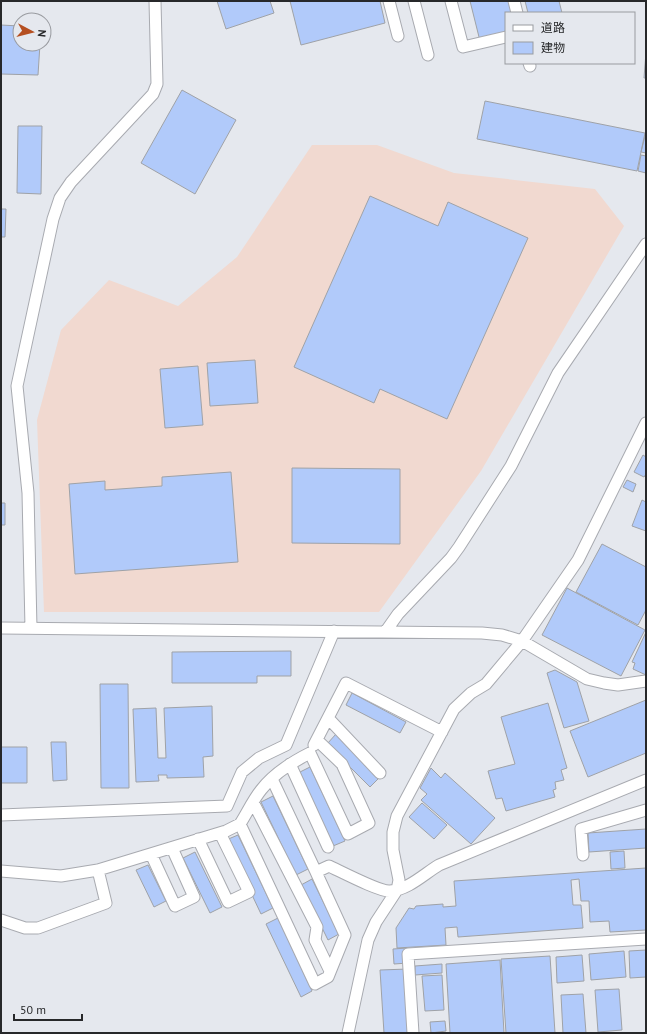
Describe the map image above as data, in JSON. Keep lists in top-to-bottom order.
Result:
{
  "legend": ["道路", "建物"],
  "scale_bar": "50 m",
  "north": "right"
}
